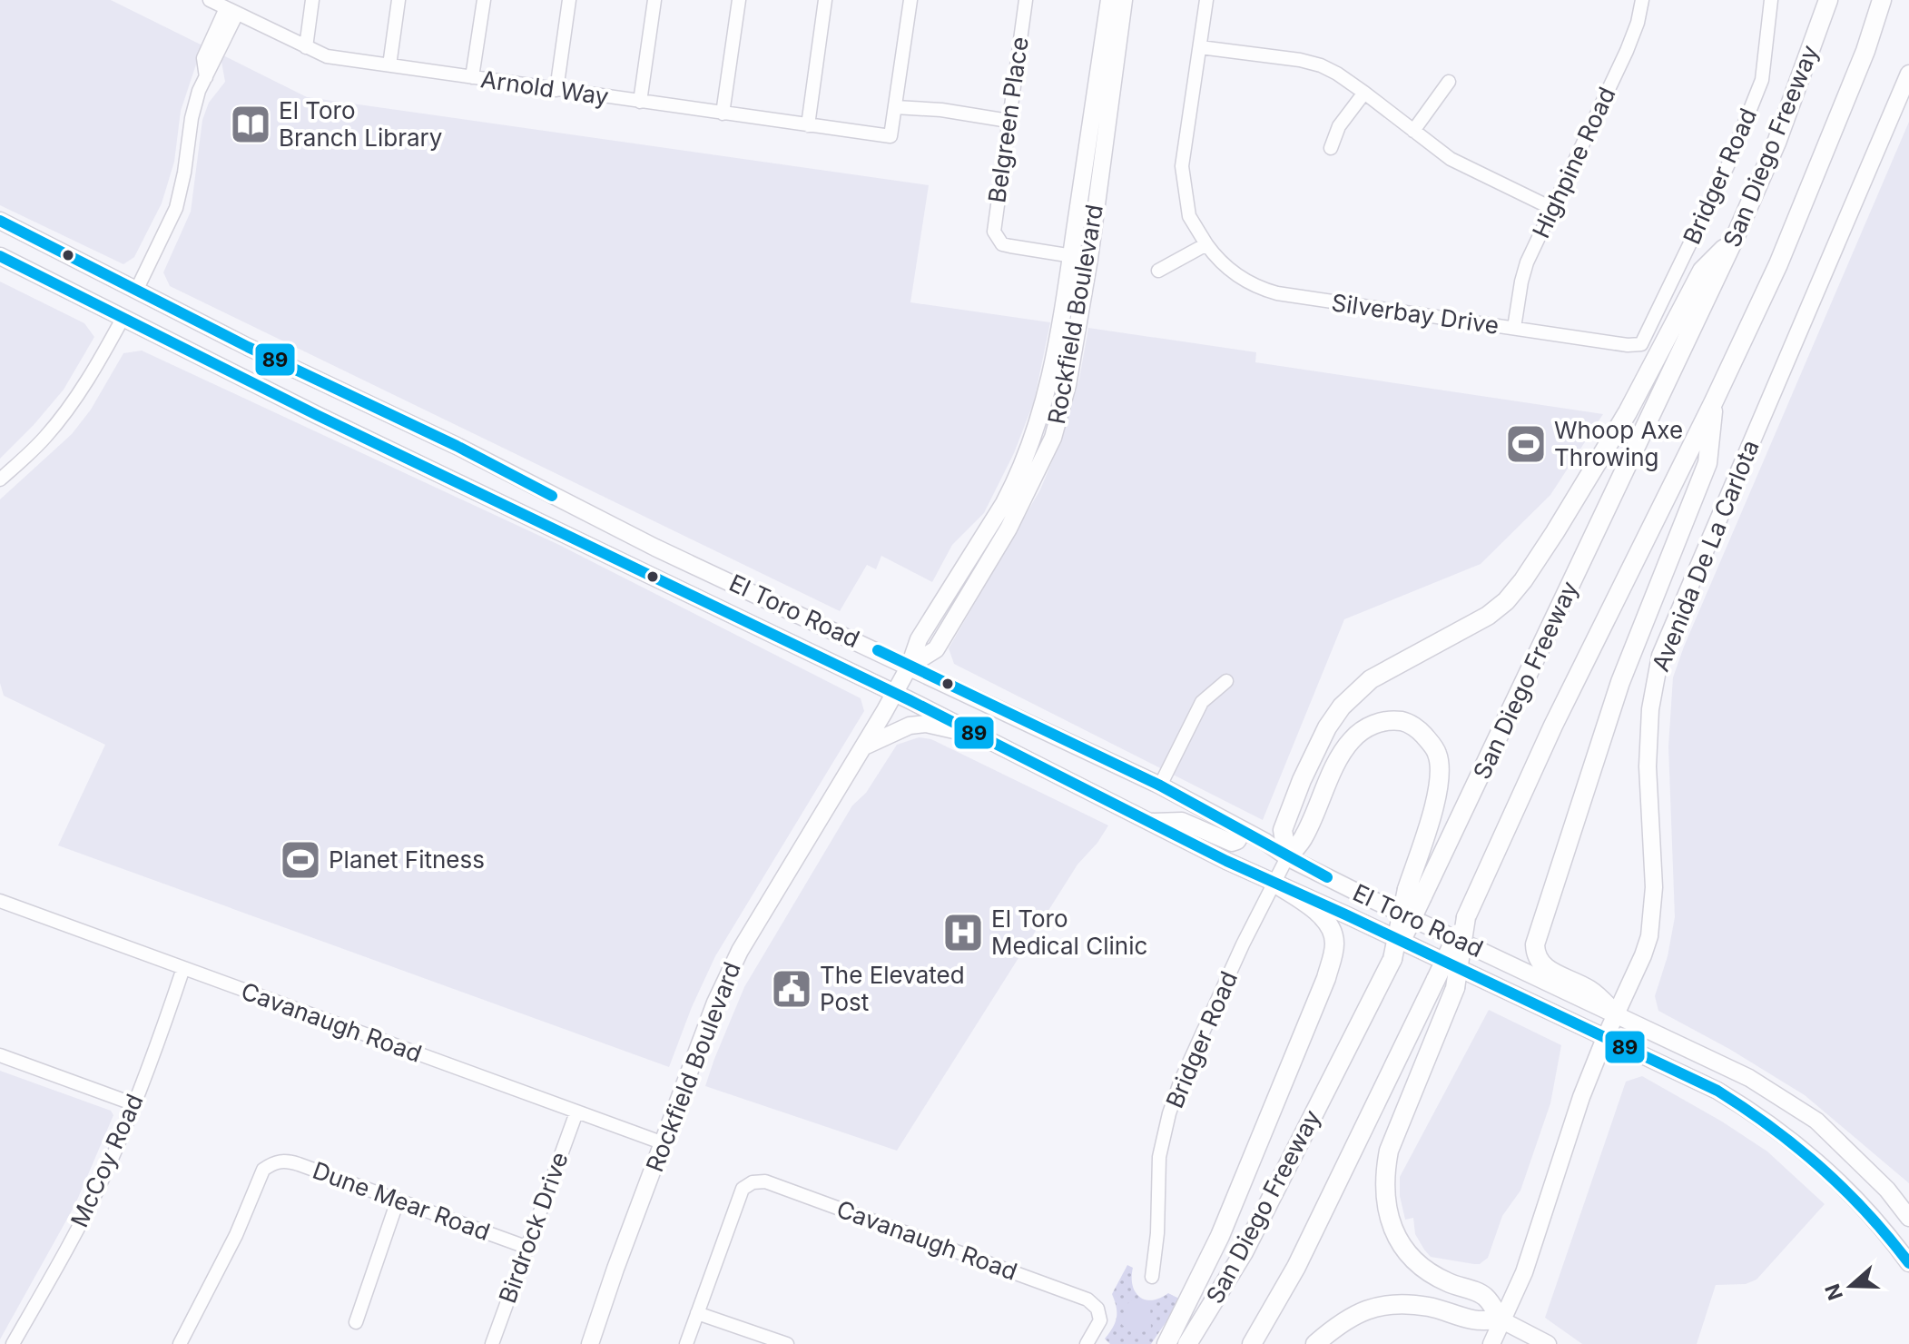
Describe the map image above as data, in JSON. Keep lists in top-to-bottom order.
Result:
{
  "streets": {
    "highway": ["San Diego Freeway"],
    "main road": ["Rockfield Boulevard", "Avenida De La Carlota", "El Toro Road"],
    "street": [
      "Arnold Way",
      "Belgreen Place",
      "Highpine Road",
      "Bridger Road",
      "Silverbay Drive",
      "Cavanaugh Road",
      "McCoy Road",
      "Dune Mear Road",
      "Birdrock Drive"
    ]
  },
  "crossings": [
    ["Belgreen Place", "Rockfield Boulevard"],
    ["Highpine Road", "Silverbay Drive"],
    ["Bridger Road", "Silverbay Drive"],
    ["Bridger Road", "El Toro Road"],
    ["Rockfield Boulevard", "El Toro Road"],
    ["Rockfield Boulevard", "Cavanaugh Road"],
    ["Avenida De La Carlota", "El Toro Road"],
    ["Cavanaugh Road", "McCoy Road"],
    ["Cavanaugh Road", "Birdrock Drive"],
    ["Dune Mear Road", "Birdrock Drive"]
  ],
  "places": {
    "library": ["El Toro Branch Library"],
    "sports": ["Whoop Axe Throwing", "Planet Fitness"],
    "hospital": ["El Toro Medical Clinic"],
    "public building": ["The Elevated Post"]
  },
  "lines": ["transit line 89"],
  "north": "left"
}
